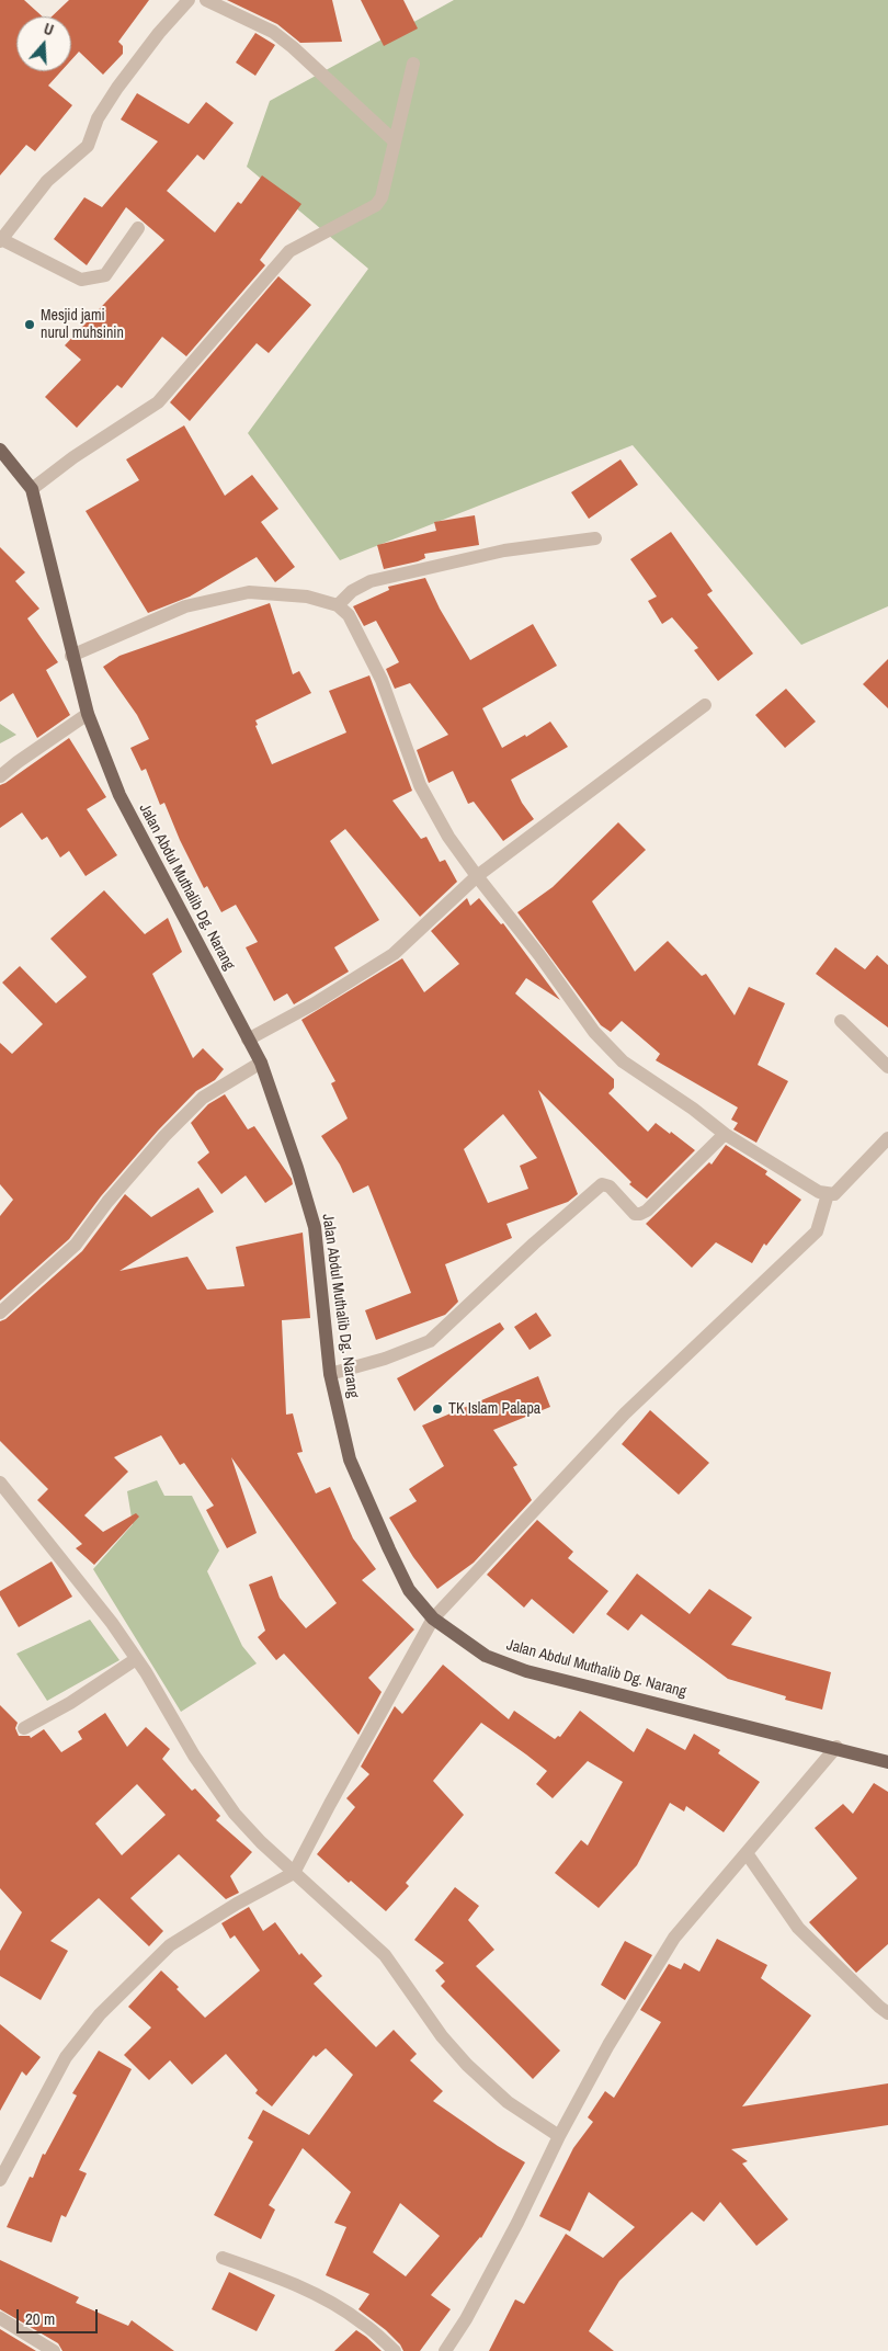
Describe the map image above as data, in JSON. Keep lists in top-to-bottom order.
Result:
{
  "streets": {
    "main road": ["Jalan Abdul Muthalib Dg. Narang"]
  },
  "places": ["Mesjid jami nurul muhsinin", "TK Islam Palapa"],
  "scale_bar": "20 m",
  "north": "top"
}
